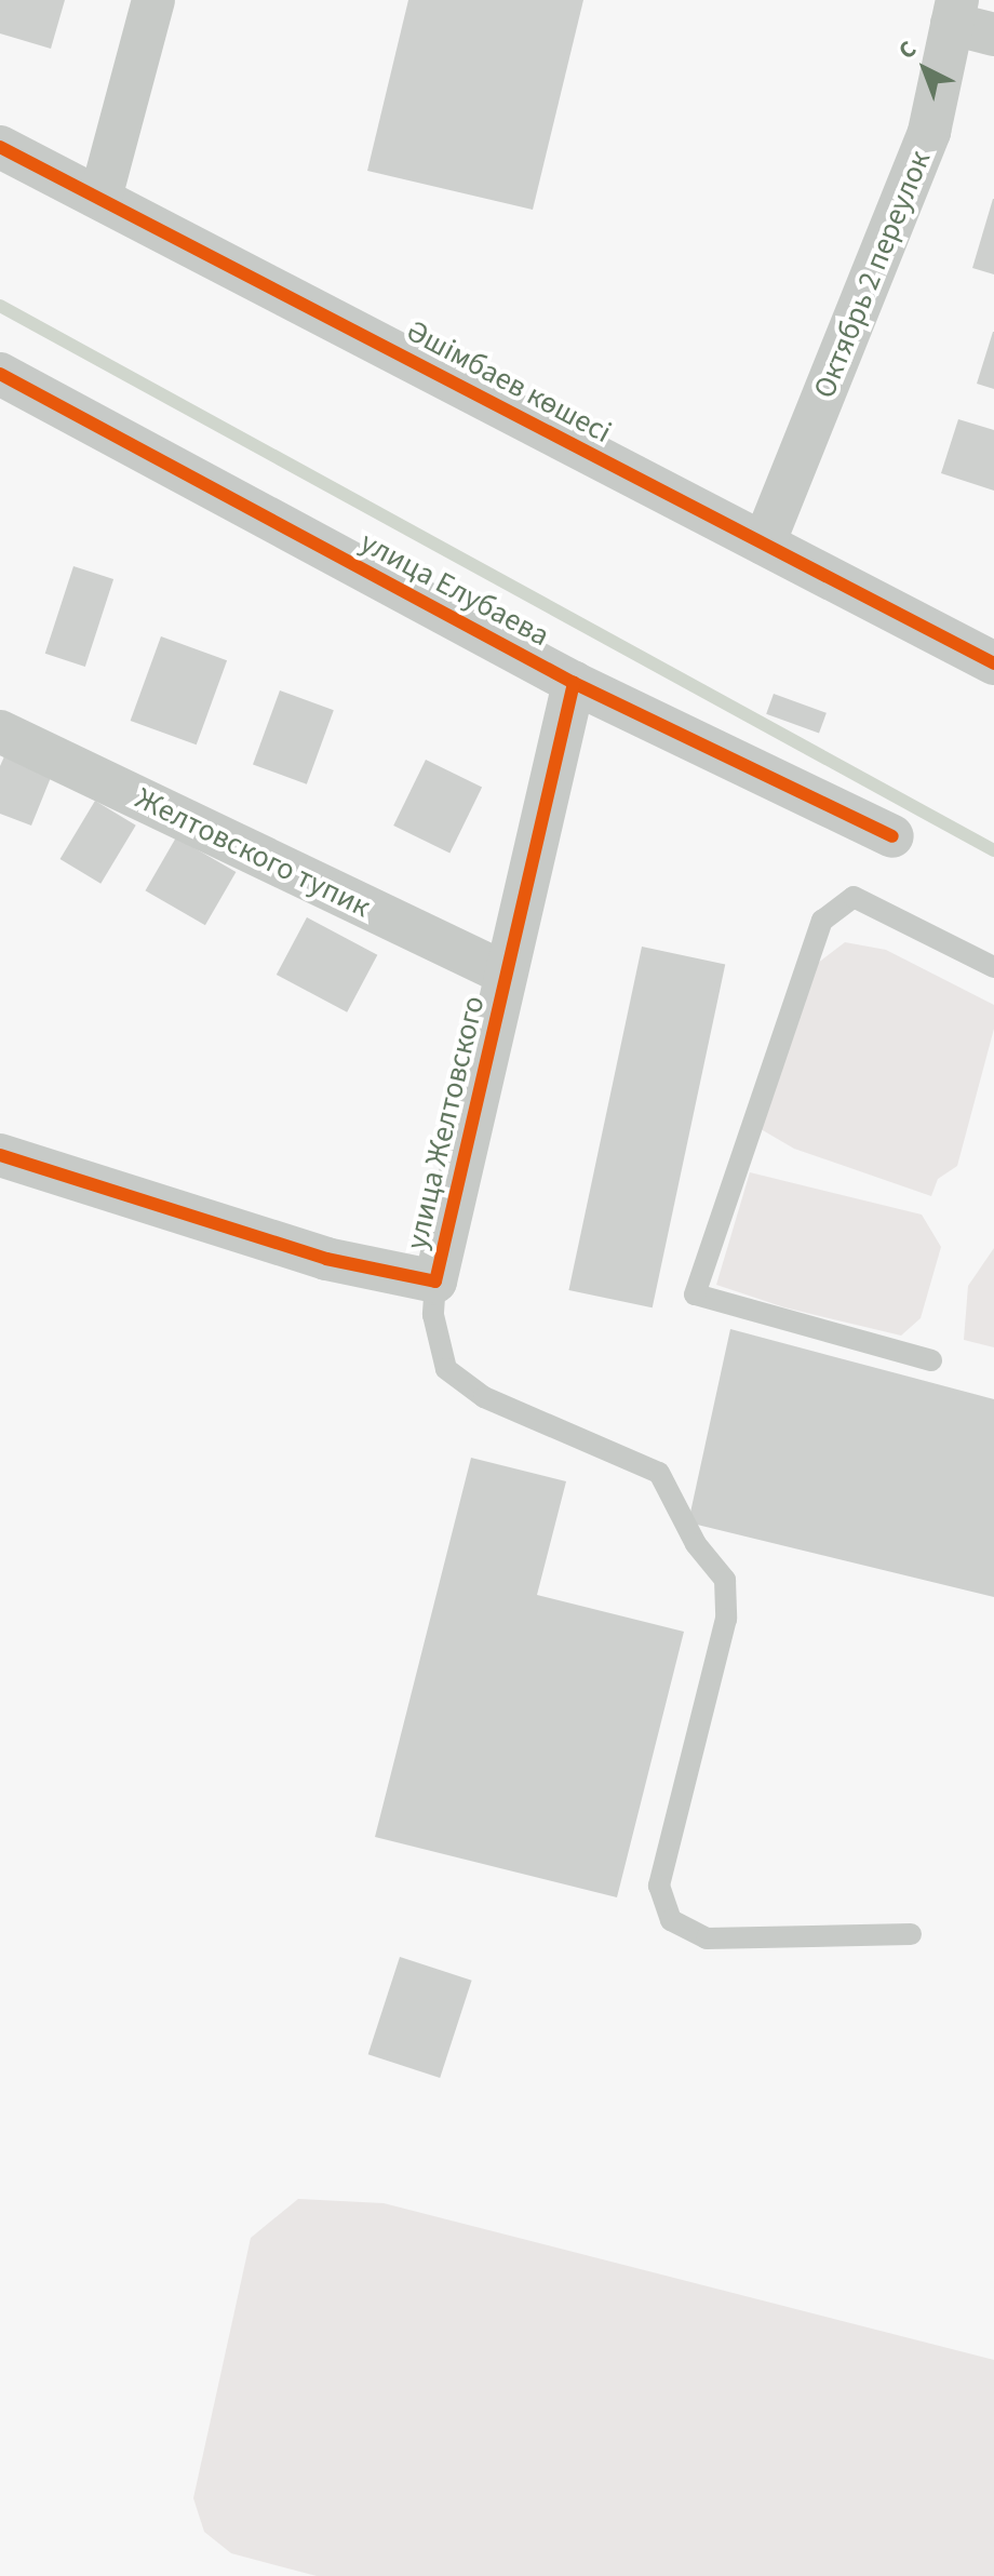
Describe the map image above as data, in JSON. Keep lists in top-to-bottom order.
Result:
{
  "streets": {
    "street": [
      "Октябрь 2 переулок",
      "Әшімбаев көшесі",
      "улица Елубаева",
      "Желтовского тупик",
      "улица Желтовского"
    ]
  },
  "crossings": [
    ["Октябрь 2 переулок", "Әшімбаев көшесі"],
    ["улица Елубаева", "улица Желтовского"],
    ["Желтовского тупик", "улица Желтовского"]
  ],
  "north": "top left"
}
